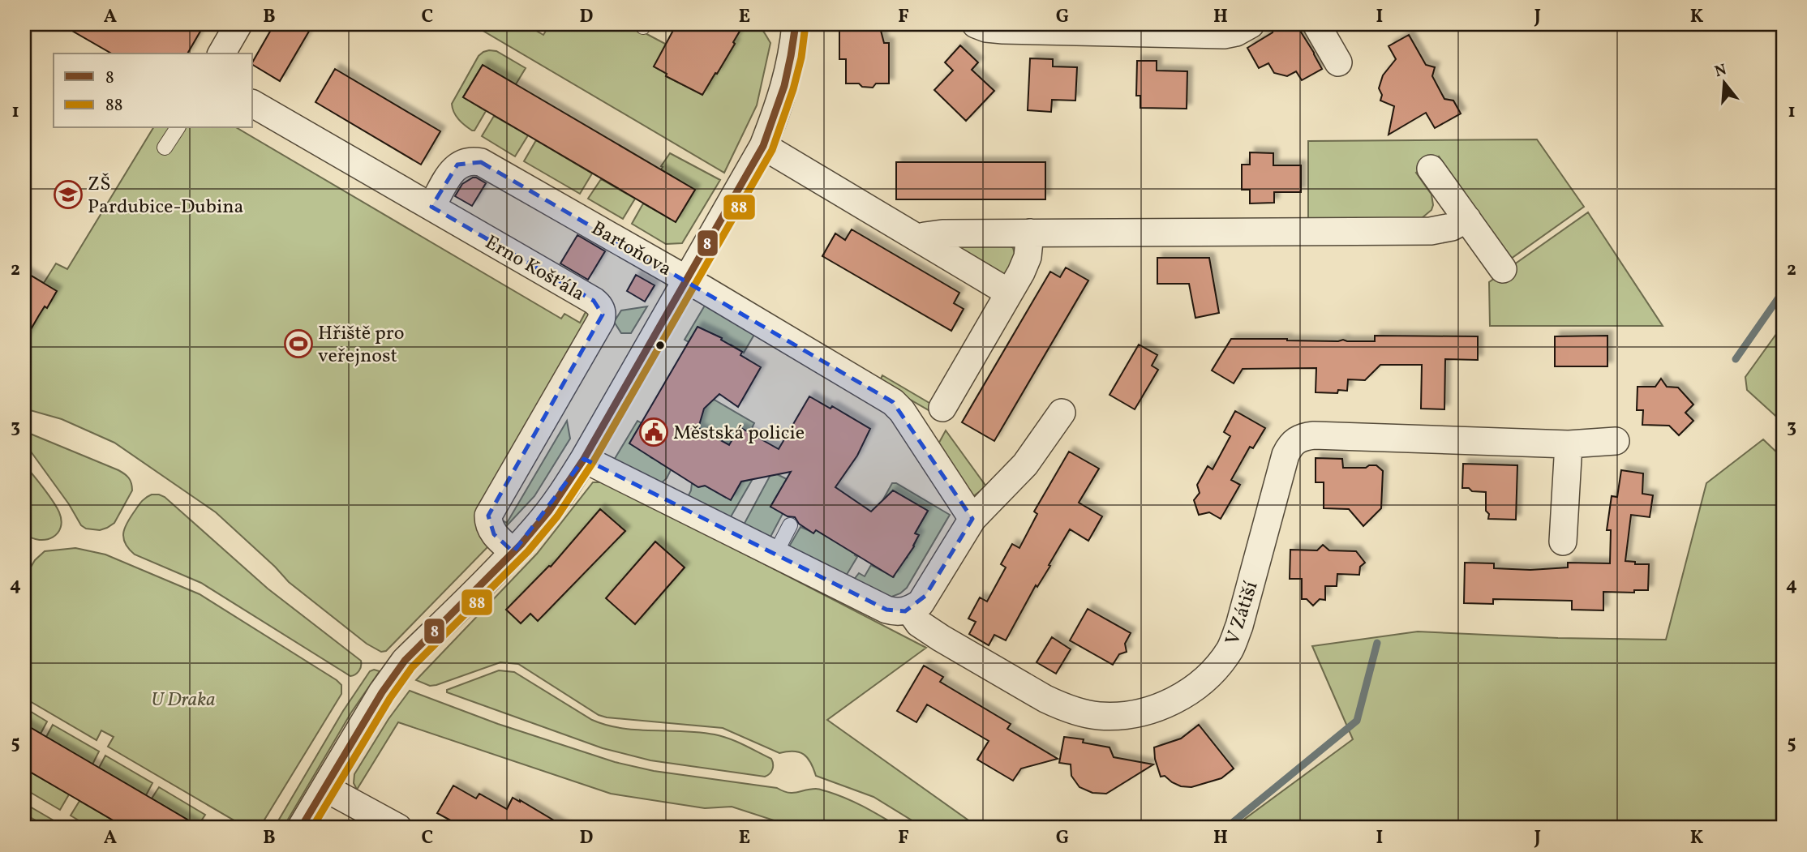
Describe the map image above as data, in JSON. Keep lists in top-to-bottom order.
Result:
{
  "streets": {
    "street": ["Bartoňova", "Erno Košťála", "V Zátiší"]
  },
  "crossings": [
    ["Bartoňova", "Erno Košťála"]
  ],
  "parks": ["U Draka"],
  "places": {
    "school or university": ["ZŠ Pardubice-Dubina"],
    "sports": ["Hřiště pro veřejnost"],
    "public building": ["Městská policie"]
  },
  "lines": ["transit line 8", "transit line 88"],
  "legend": ["8", "88"],
  "north": "top",
  "grid": {
    "columns": [
      "A",
      "B",
      "C",
      "D",
      "E",
      "F",
      "G",
      "H",
      "I",
      "J",
      "K"
    ],
    "rows": [
      "1",
      "2",
      "3",
      "4",
      "5"
    ]
  }
}
